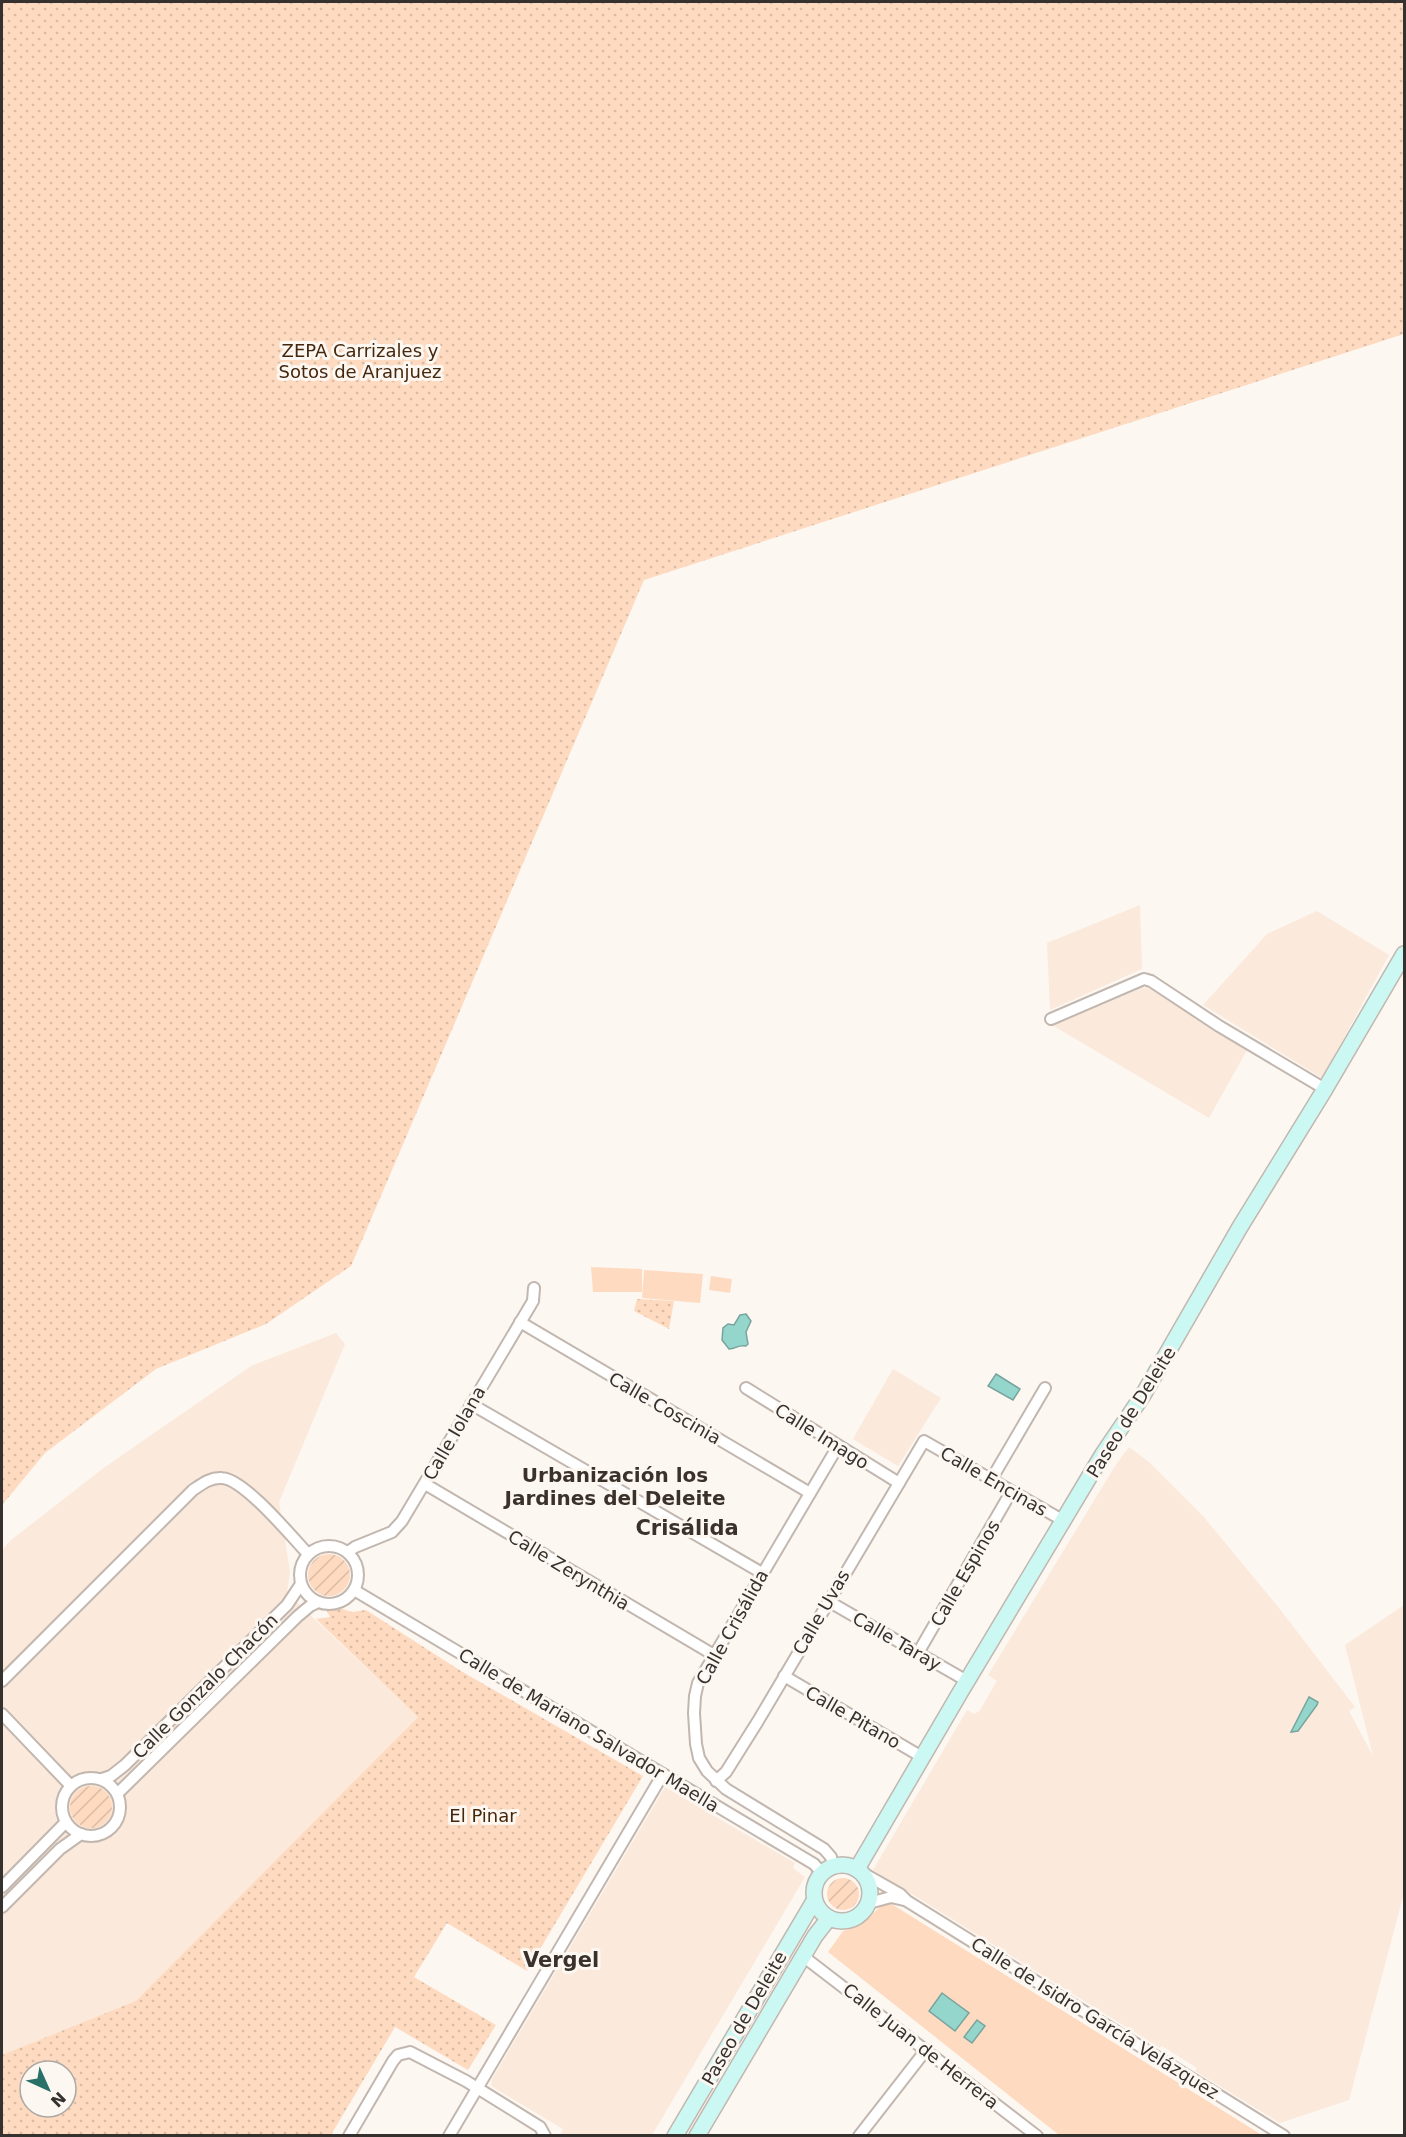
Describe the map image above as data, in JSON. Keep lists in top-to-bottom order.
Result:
{
  "streets": {
    "main road": ["Paseo de Deleite"],
    "street": [
      "Calle Coscinia",
      "Calle Iolana",
      "Calle Imago",
      "Calle Encinas",
      "Calle Zerynthia",
      "Calle Espinos",
      "Calle Uvas",
      "Calle Crisálida",
      "Calle Taray",
      "Calle Gonzalo Chacón",
      "Calle Pitano",
      "Calle de Mariano Salvador Maella",
      "Calle de Isidro García Velázquez",
      "Calle Juan de Herrera"
    ]
  },
  "crossings": [
    ["Calle Coscinia", "Calle Iolana"],
    ["Calle Coscinia", "Calle Crisálida"],
    ["Paseo de Deleite", "Calle Encinas"],
    ["Paseo de Deleite", "Calle Crisálida"],
    ["Paseo de Deleite", "Calle Taray"],
    ["Paseo de Deleite", "Calle Pitano"],
    ["Paseo de Deleite", "Calle de Mariano Salvador Maella"],
    ["Paseo de Deleite", "Calle de Isidro García Velázquez"],
    ["Paseo de Deleite", "Calle Juan de Herrera"],
    ["Calle Iolana", "Calle Zerynthia"],
    ["Calle Iolana", "Calle Gonzalo Chacón"],
    ["Calle Iolana", "Calle de Mariano Salvador Maella"],
    ["Calle Imago", "Calle Uvas"],
    ["Calle Imago", "Calle Crisálida"],
    ["Calle Encinas", "Calle Espinos"],
    ["Calle Encinas", "Calle Uvas"],
    ["Calle Zerynthia", "Calle Crisálida"],
    ["Calle Espinos", "Calle Taray"],
    ["Calle Uvas", "Calle Crisálida"],
    ["Calle Uvas", "Calle Taray"],
    ["Calle Uvas", "Calle Pitano"],
    ["Calle Crisálida", "Calle de Mariano Salvador Maella"],
    ["Calle Crisálida", "Calle de Isidro García Velázquez"],
    ["Calle Gonzalo Chacón", "Calle de Mariano Salvador Maella"],
    ["Calle de Mariano Salvador Maella", "Calle de Isidro García Velázquez"]
  ],
  "districts": ["Urbanización los Jardines del Deleite", "Crisálida", "Vergel"],
  "parks": ["ZEPA Carrizales y Sotos de Aranjuez", "El Pinar"],
  "north": "bottom right"
}
